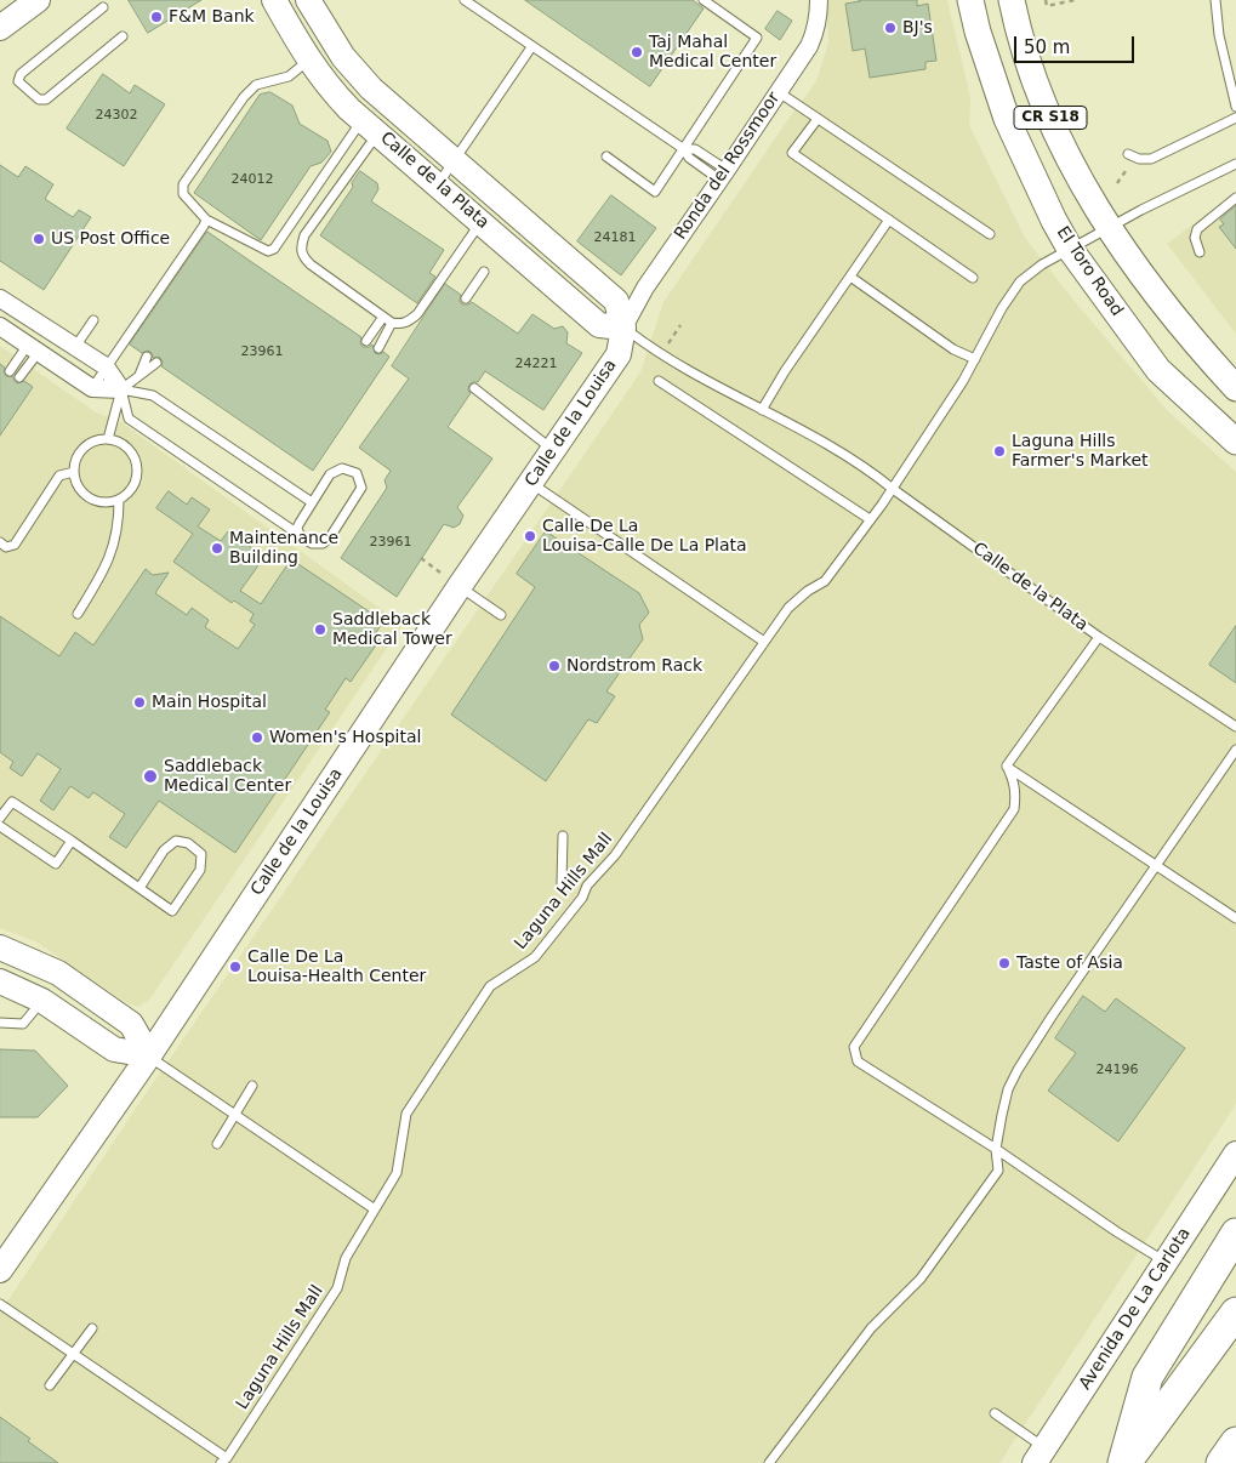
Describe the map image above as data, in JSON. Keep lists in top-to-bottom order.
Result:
{
  "streets": {
    "main road": ["CR S18", "El Toro Road"],
    "street": [
      "Ronda del Rossmoor",
      "Calle de la Plata",
      "Calle de la Louisa",
      "Avenida De La Carlota"
    ],
    "lane": ["Laguna Hills Mall"]
  },
  "crossings": [
    ["CR S18", "Laguna Hills Mall"],
    ["Ronda del Rossmoor", "Calle de la Plata"],
    ["Ronda del Rossmoor", "Calle de la Louisa"],
    ["Calle de la Plata", "Calle de la Louisa"],
    ["Calle de la Plata", "Laguna Hills Mall"],
    ["El Toro Road", "Laguna Hills Mall"]
  ],
  "places": [
    "F&M Bank",
    "BJ's",
    "Taj Mahal Medical Center",
    "US Post Office",
    "Laguna Hills Farmer's Market",
    "Calle De La Louisa-Calle De La Plata",
    "Maintenance Building",
    "Saddleback Medical Tower",
    "Nordstrom Rack",
    "Main Hospital",
    "Women's Hospital",
    "Saddleback Medical Center",
    "Taste of Asia",
    "Calle De La Louisa-Health Center"
  ],
  "house_numbers": [
    "24302",
    "24012",
    "24181",
    "23961",
    "24221",
    "23961",
    "24196"
  ],
  "scale_bar": "50 m"
}
